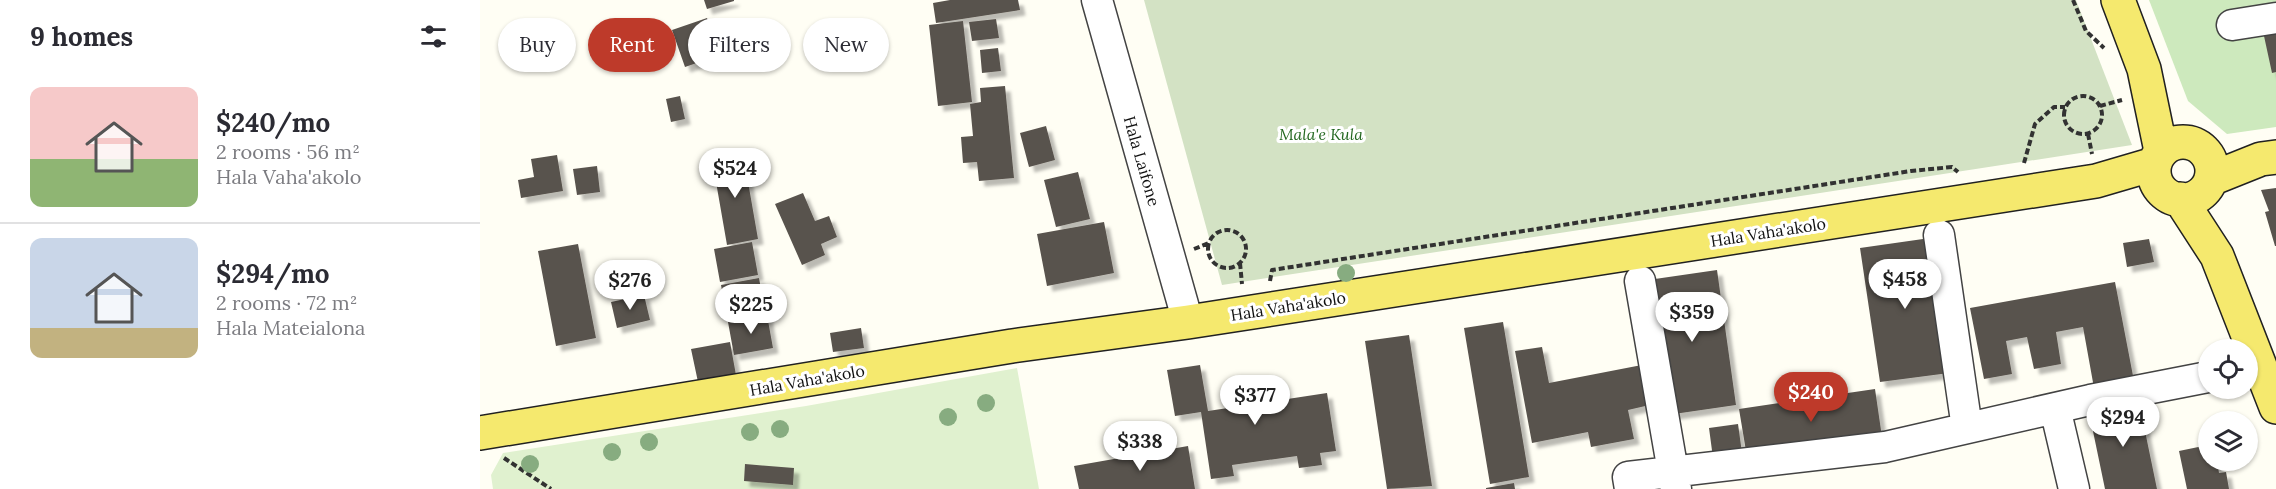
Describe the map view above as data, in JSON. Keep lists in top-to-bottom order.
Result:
{
  "streets": {
    "main road": ["Hala Vaha'akolo"],
    "street": ["Hala Laifone"]
  },
  "crossings": [
    ["Hala Laifone", "Hala Vaha'akolo"]
  ],
  "parks": ["Mala'e Kula"],
  "page": {
    "heading": "9 homes",
    "chip": [
      "Buy",
      "Rent",
      "Filters",
      "New"
    ],
    "list": [
      {
        "name": "$240/mo",
        "note": "2 rooms · 56 m² · Hala Vaha'akolo"
      },
      {
        "name": "$294/mo",
        "note": "2 rooms · 72 m² · Hala Mateialona"
      }
    ],
    "price": [
      "$524",
      "$458",
      "$276",
      "$225",
      "$359",
      "$240",
      "$377",
      "$294",
      "$338"
    ]
  }
}
